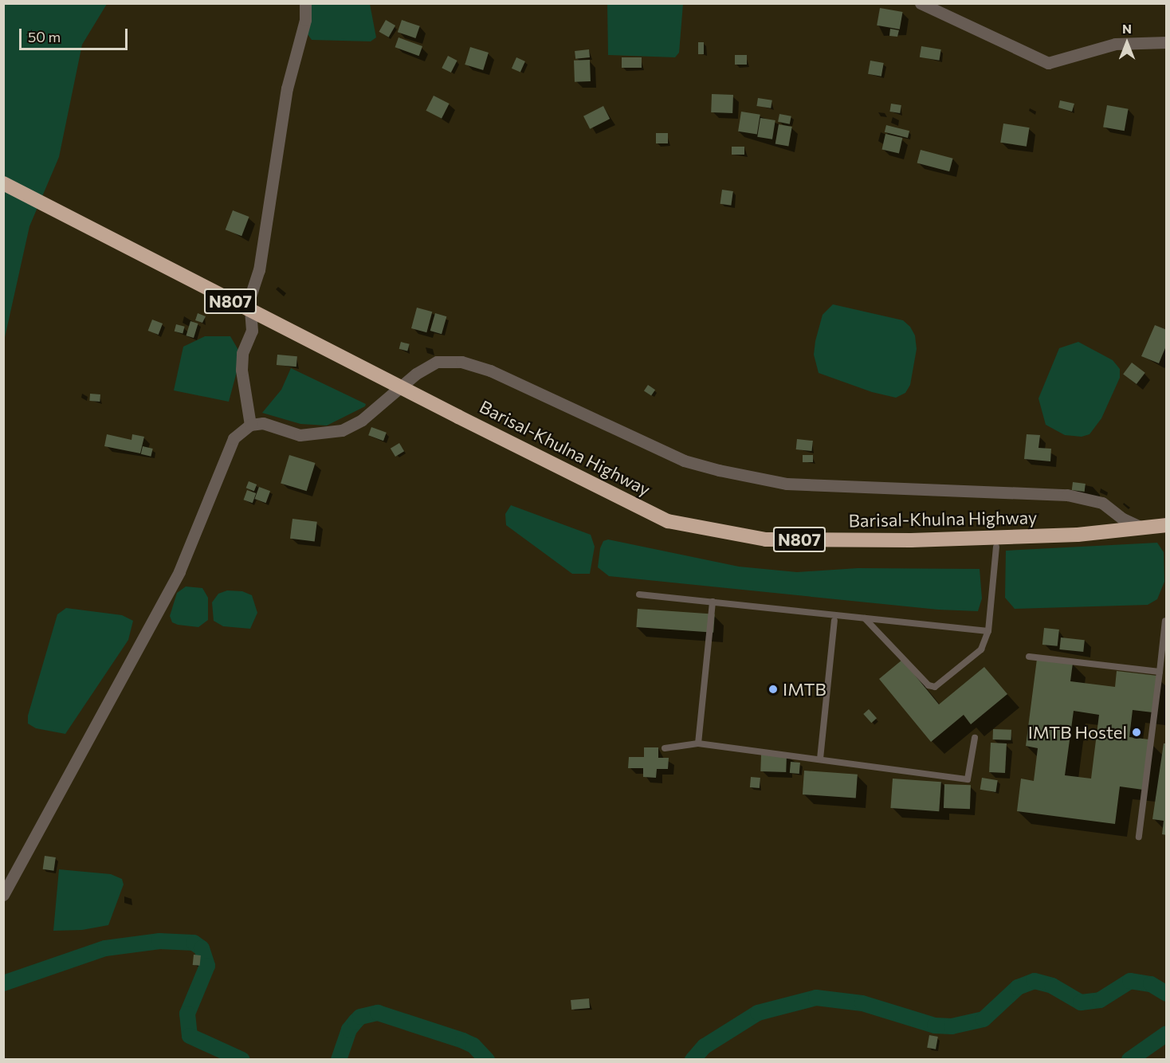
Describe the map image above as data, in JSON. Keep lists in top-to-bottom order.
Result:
{
  "streets": {
    "highway": ["N807", "Barisal-Khulna Highway"]
  },
  "places": ["IMTB", "IMTB Hostel"],
  "scale_bar": "50 m",
  "north": "top"
}
